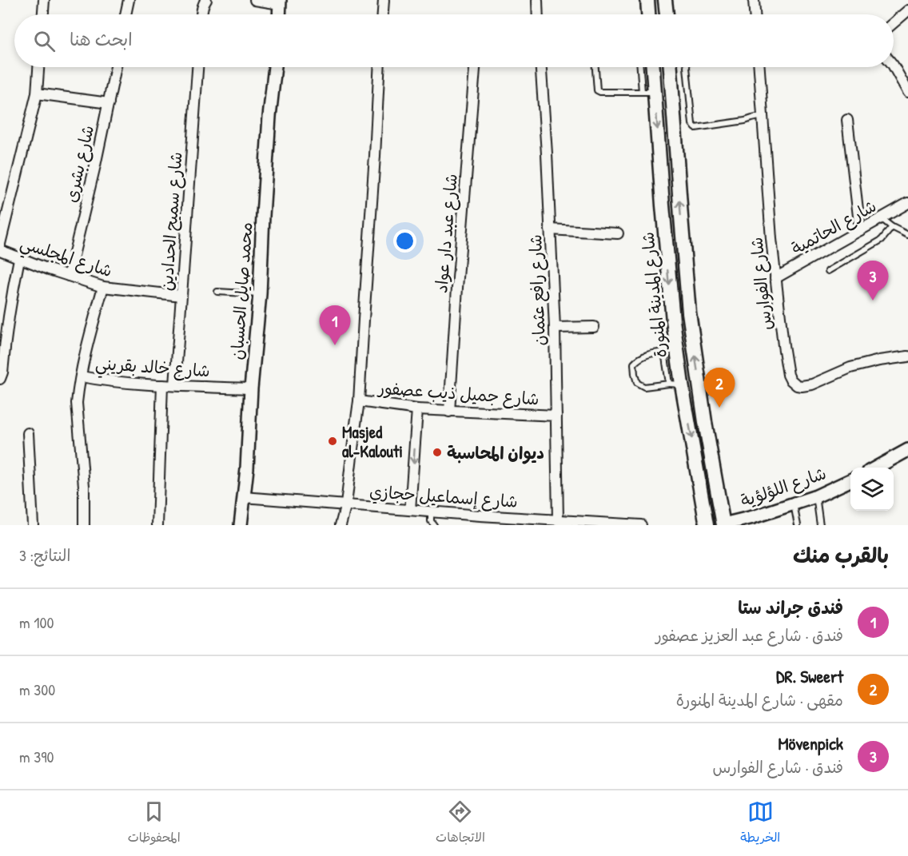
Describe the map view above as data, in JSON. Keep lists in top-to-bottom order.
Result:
{
  "streets": {
    "main road": ["شارع المدينة المنورة"],
    "street": [
      "شارع بشرى",
      "شارع سميح الحدادين",
      "شارع الحاتمية",
      "شارع عبد دار عواد",
      "شارع المجلسي",
      "شارع الفوارس",
      "شارع رافع عثمان",
      "محمد صايل الحسبان",
      "شارع خالد بقريني",
      "شارع جميل ذيب عصفور",
      "شارع اللؤلؤية",
      "شارع إسماعيل حجازي"
    ]
  },
  "crossings": [
    ["شارع بشرى", "شارع المجلسي"],
    ["شارع سميح الحدادين", "شارع المجلسي"],
    ["شارع سميح الحدادين", "شارع خالد بقريني"],
    ["شارع الحاتمية", "شارع الفوارس"],
    ["شارع عبد دار عواد", "شارع جميل ذيب عصفور"],
    ["شارع رافع عثمان", "شارع جميل ذيب عصفور"],
    ["شارع رافع عثمان", "شارع إسماعيل حجازي"],
    ["محمد صايل الحسبان", "شارع خالد بقريني"],
    ["محمد صايل الحسبان", "شارع إسماعيل حجازي"],
    ["شارع المدينة المنورة", "شارع اللؤلؤية"]
  ],
  "places": ["Masjed al-Kalouti", "ديوان المحاسبة"],
  "page": {
    "search": "ابحث هنا",
    "pins": ["3", "1", "2"],
    "heading": ["بالقرب منك", "النتائج: 3"],
    "list": [
      {
        "mark": "1",
        "name": "فندق جراند ستا",
        "note": "فندق · شارع عبد العزيز عصفور",
        "value": "100 m"
      },
      {
        "mark": "2",
        "name": "DR. Sweert",
        "note": "مقهى · شارع المدينة المنورة",
        "value": "300 m"
      },
      {
        "mark": "3",
        "name": "Mövenpick",
        "note": "فندق · شارع الفوارس",
        "value": "390 m"
      }
    ],
    "nav": ["الخريطة", "الاتجاهات", "المحفوظات"]
  }
}
